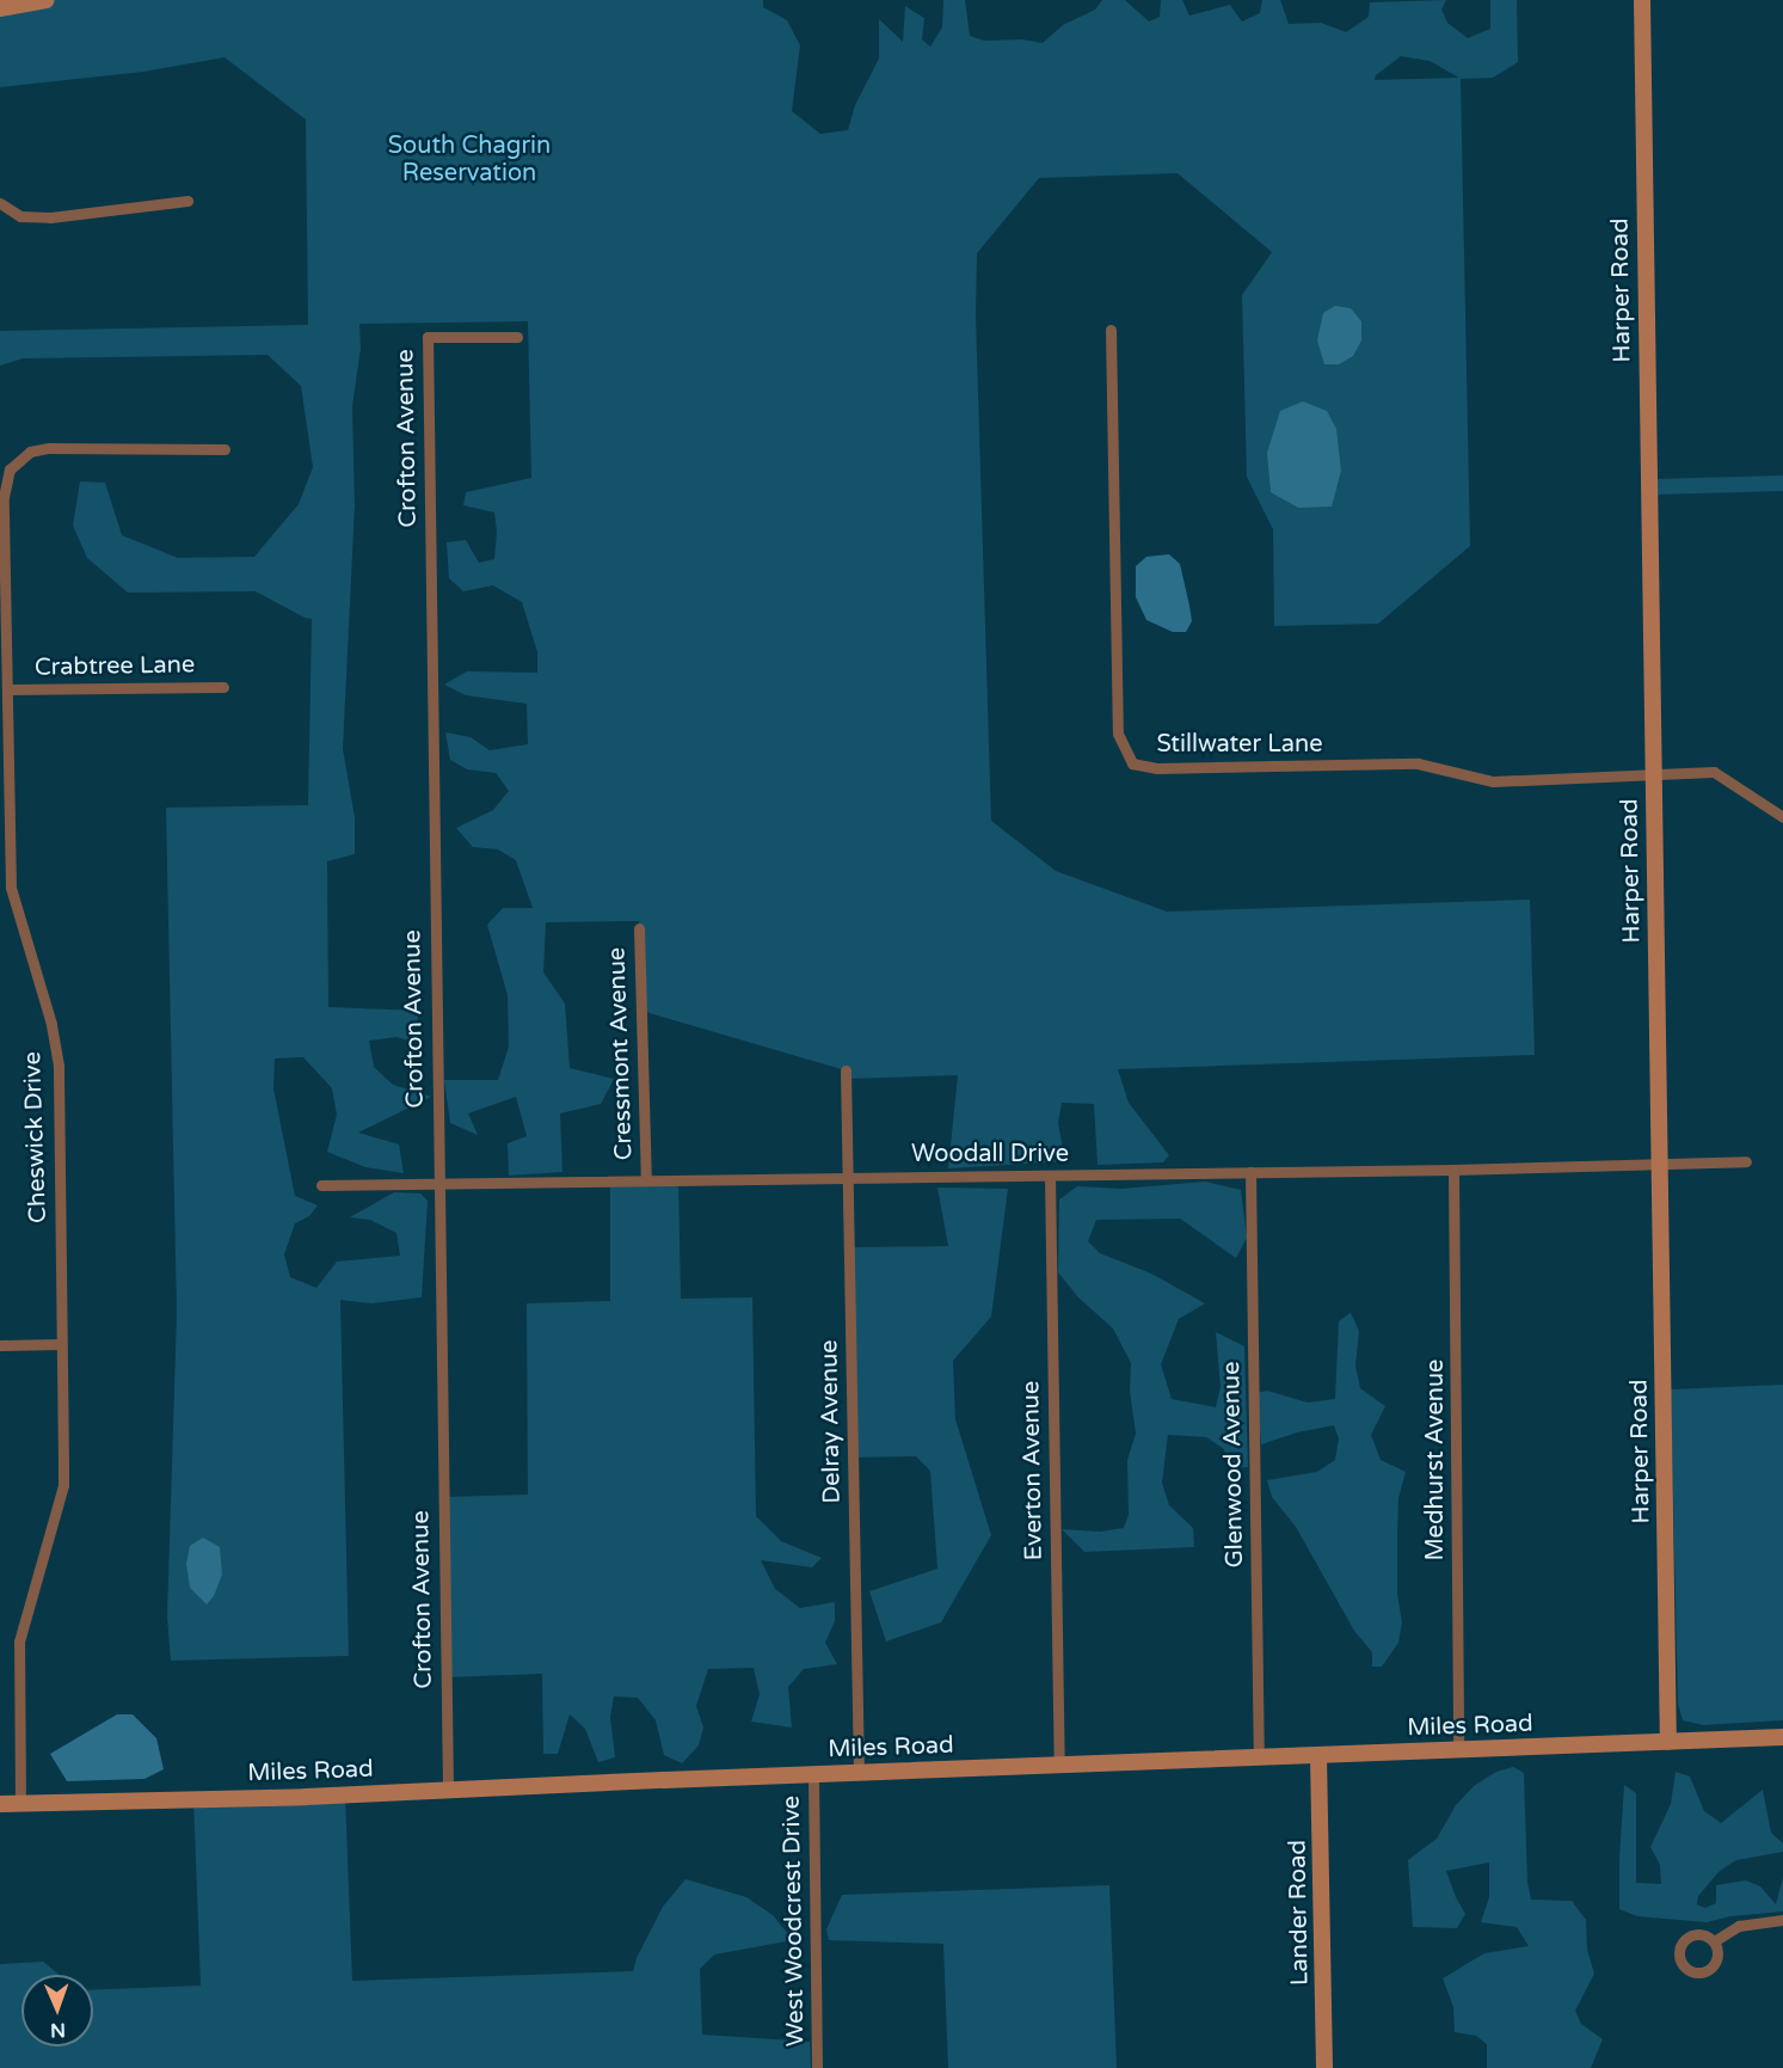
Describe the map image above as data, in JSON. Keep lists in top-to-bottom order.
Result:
{
  "streets": {
    "street": [
      "Harper Road",
      "Crofton Avenue",
      "Crabtree Lane",
      "Stillwater Lane",
      "Cressmont Avenue",
      "Cheswick Drive",
      "Woodall Drive",
      "Delray Avenue",
      "Medhurst Avenue",
      "Glenwood Avenue",
      "Everton Avenue",
      "Miles Road",
      "Lander Road",
      "West Woodcrest Drive"
    ]
  },
  "crossings": [
    ["Harper Road", "Stillwater Lane"],
    ["Harper Road", "Woodall Drive"],
    ["Harper Road", "Miles Road"],
    ["Crofton Avenue", "Woodall Drive"],
    ["Crofton Avenue", "Miles Road"],
    ["Crabtree Lane", "Cheswick Drive"],
    ["Cressmont Avenue", "Woodall Drive"],
    ["Cheswick Drive", "Miles Road"],
    ["Woodall Drive", "Delray Avenue"],
    ["Woodall Drive", "Medhurst Avenue"],
    ["Woodall Drive", "Glenwood Avenue"],
    ["Woodall Drive", "Everton Avenue"],
    ["Delray Avenue", "Miles Road"],
    ["Medhurst Avenue", "Miles Road"],
    ["Glenwood Avenue", "Miles Road"],
    ["Everton Avenue", "Miles Road"],
    ["Miles Road", "Lander Road"],
    ["Miles Road", "West Woodcrest Drive"]
  ],
  "parks": ["South Chagrin Reservation"],
  "north": "bottom"
}
